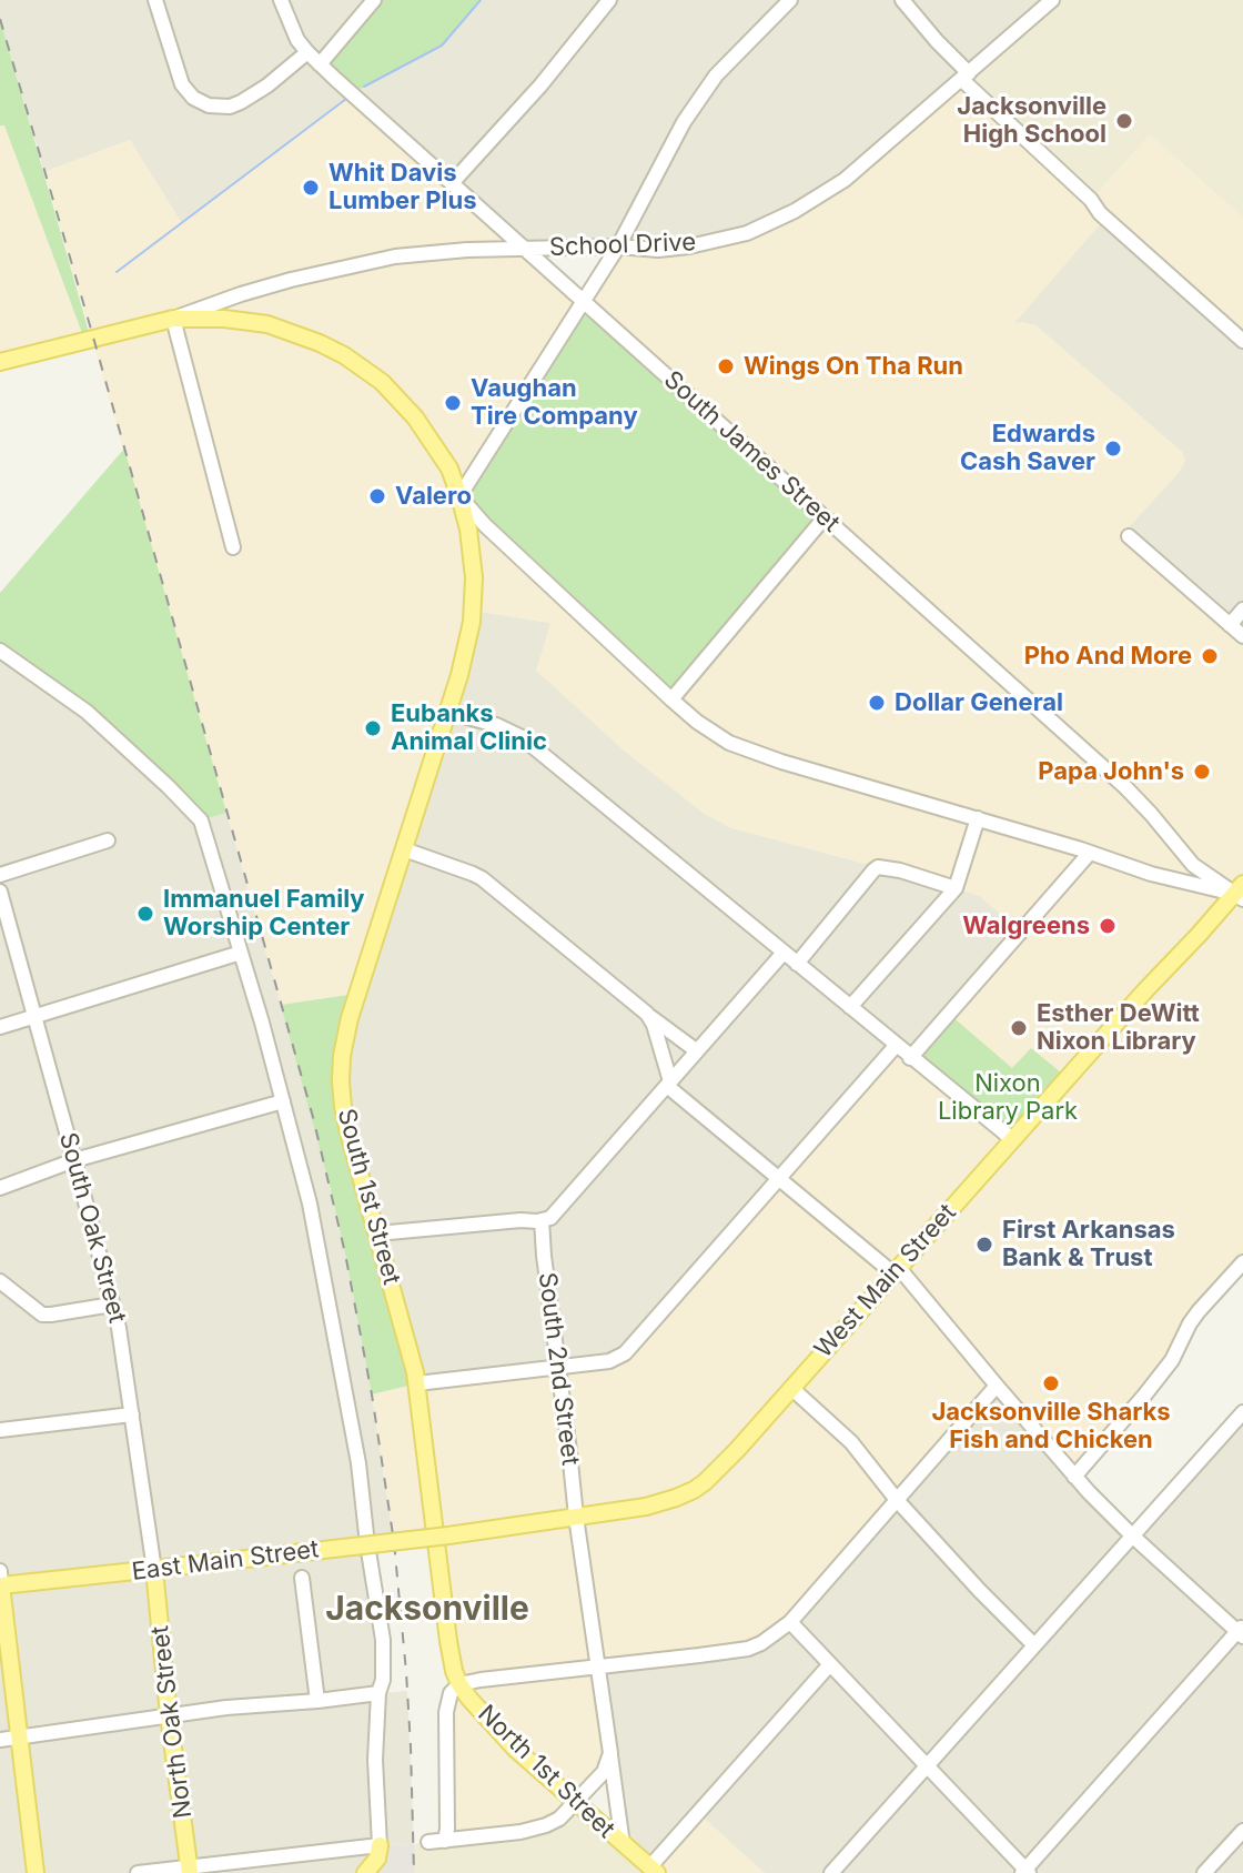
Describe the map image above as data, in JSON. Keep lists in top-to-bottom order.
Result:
{
  "streets": {
    "main road": [
      "South 1st Street",
      "West Main Street",
      "East Main Street",
      "North Oak Street",
      "North 1st Street"
    ],
    "street": [
      "School Drive",
      "South James Street",
      "South Oak Street",
      "South 2nd Street"
    ]
  },
  "crossings": [
    ["School Drive", "South James Street"],
    ["School Drive", "South 1st Street"],
    ["South James Street", "West Main Street"],
    ["South 1st Street", "North 1st Street"],
    ["South Oak Street", "East Main Street"],
    ["South Oak Street", "North Oak Street"],
    ["West Main Street", "South 2nd Street"],
    ["West Main Street", "East Main Street"],
    ["South 2nd Street", "North 1st Street"],
    ["East Main Street", "North Oak Street"]
  ],
  "districts": ["Jacksonville"],
  "parks": ["Nixon Library Park"],
  "places": [
    "Jacksonville High School",
    "Whit Davis Lumber Plus",
    "Wings On Tha Run",
    "Vaughan Tire Company",
    "Edwards Cash Saver",
    "Valero",
    "Pho And More",
    "Dollar General",
    "Eubanks Animal Clinic",
    "Papa John's",
    "Immanuel Family Worship Center",
    "Walgreens",
    "Esther DeWitt Nixon Library",
    "First Arkansas Bank & Trust",
    "Jacksonville Sharks Fish and Chicken"
  ]
}
